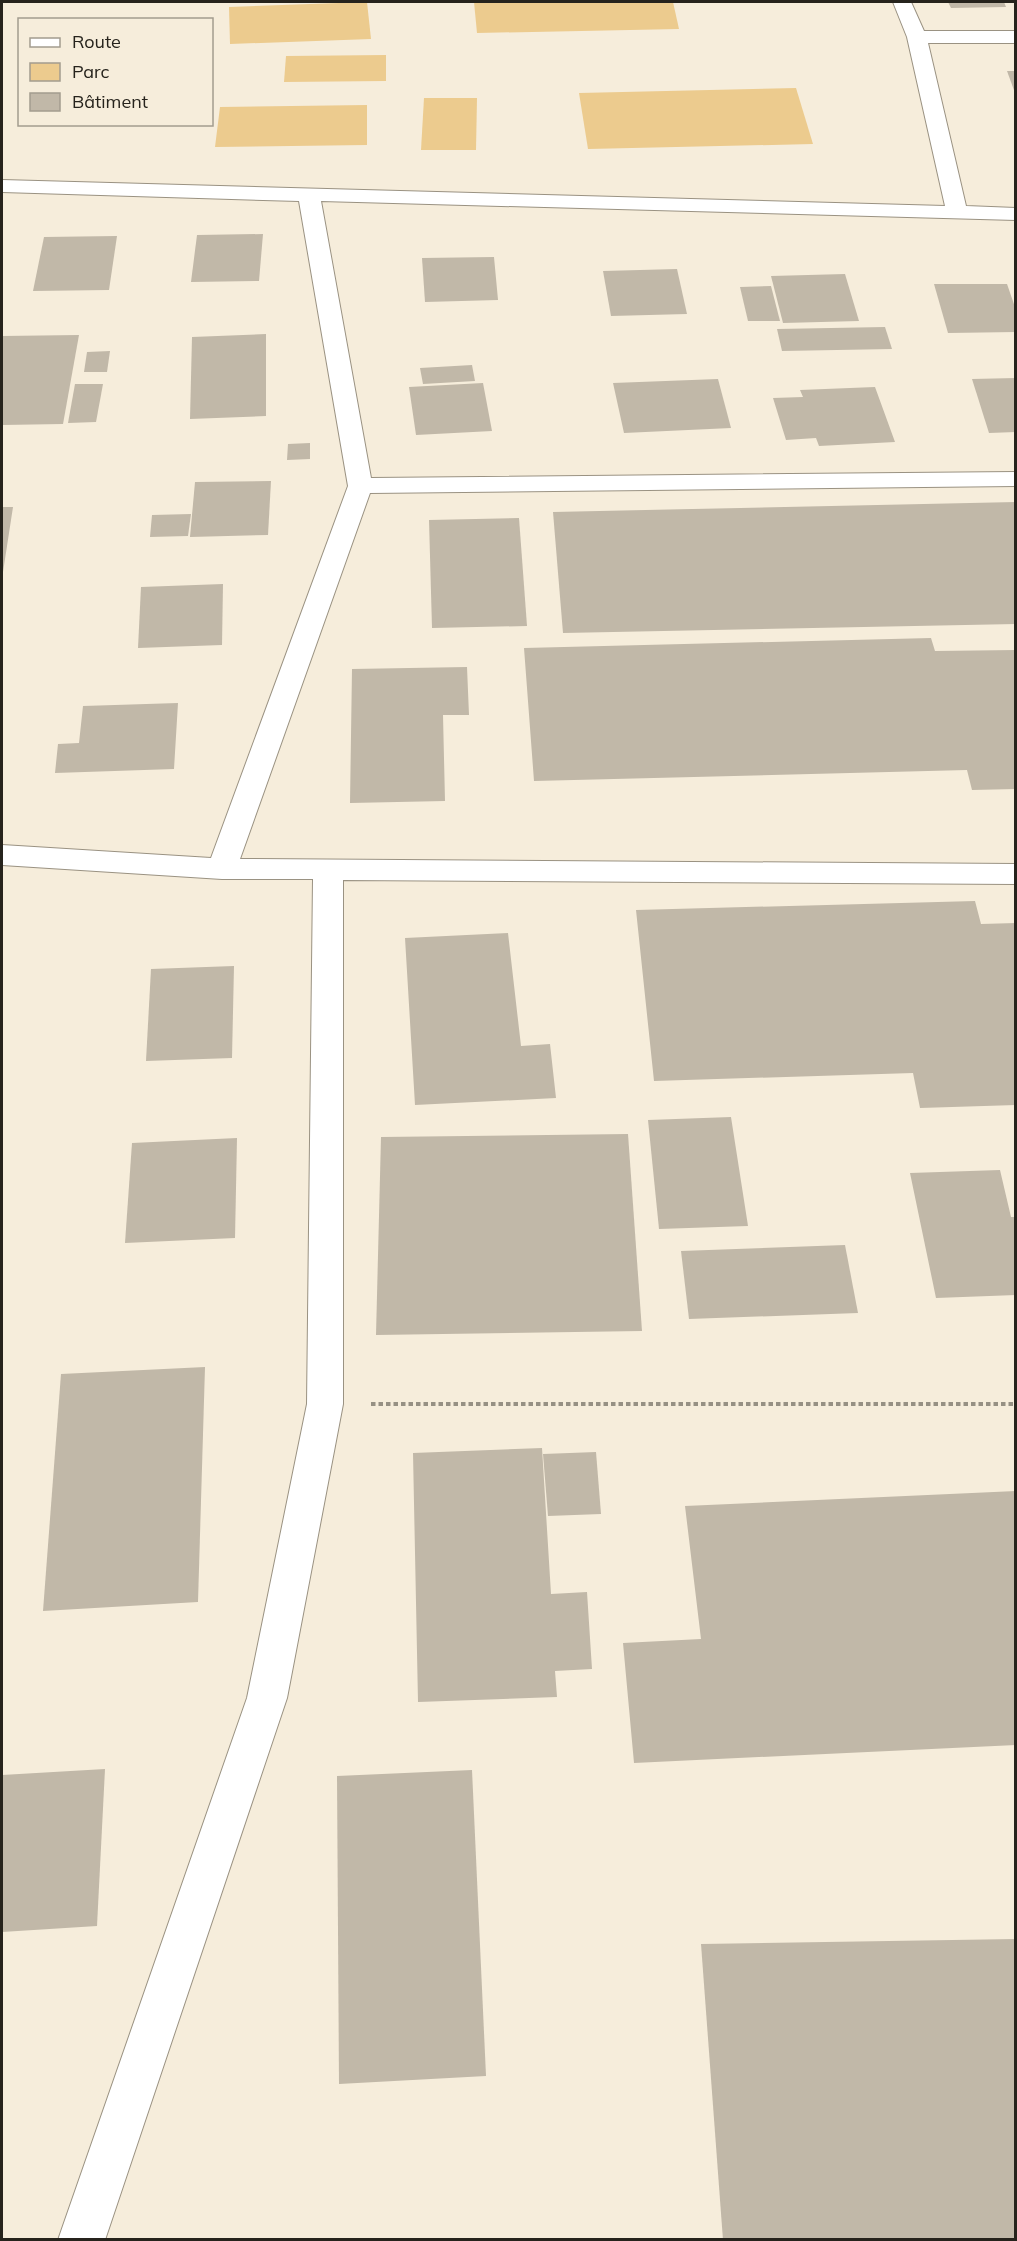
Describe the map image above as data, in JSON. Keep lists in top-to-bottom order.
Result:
{
  "legend": ["Route", "Parc", "Bâtiment"]
}
